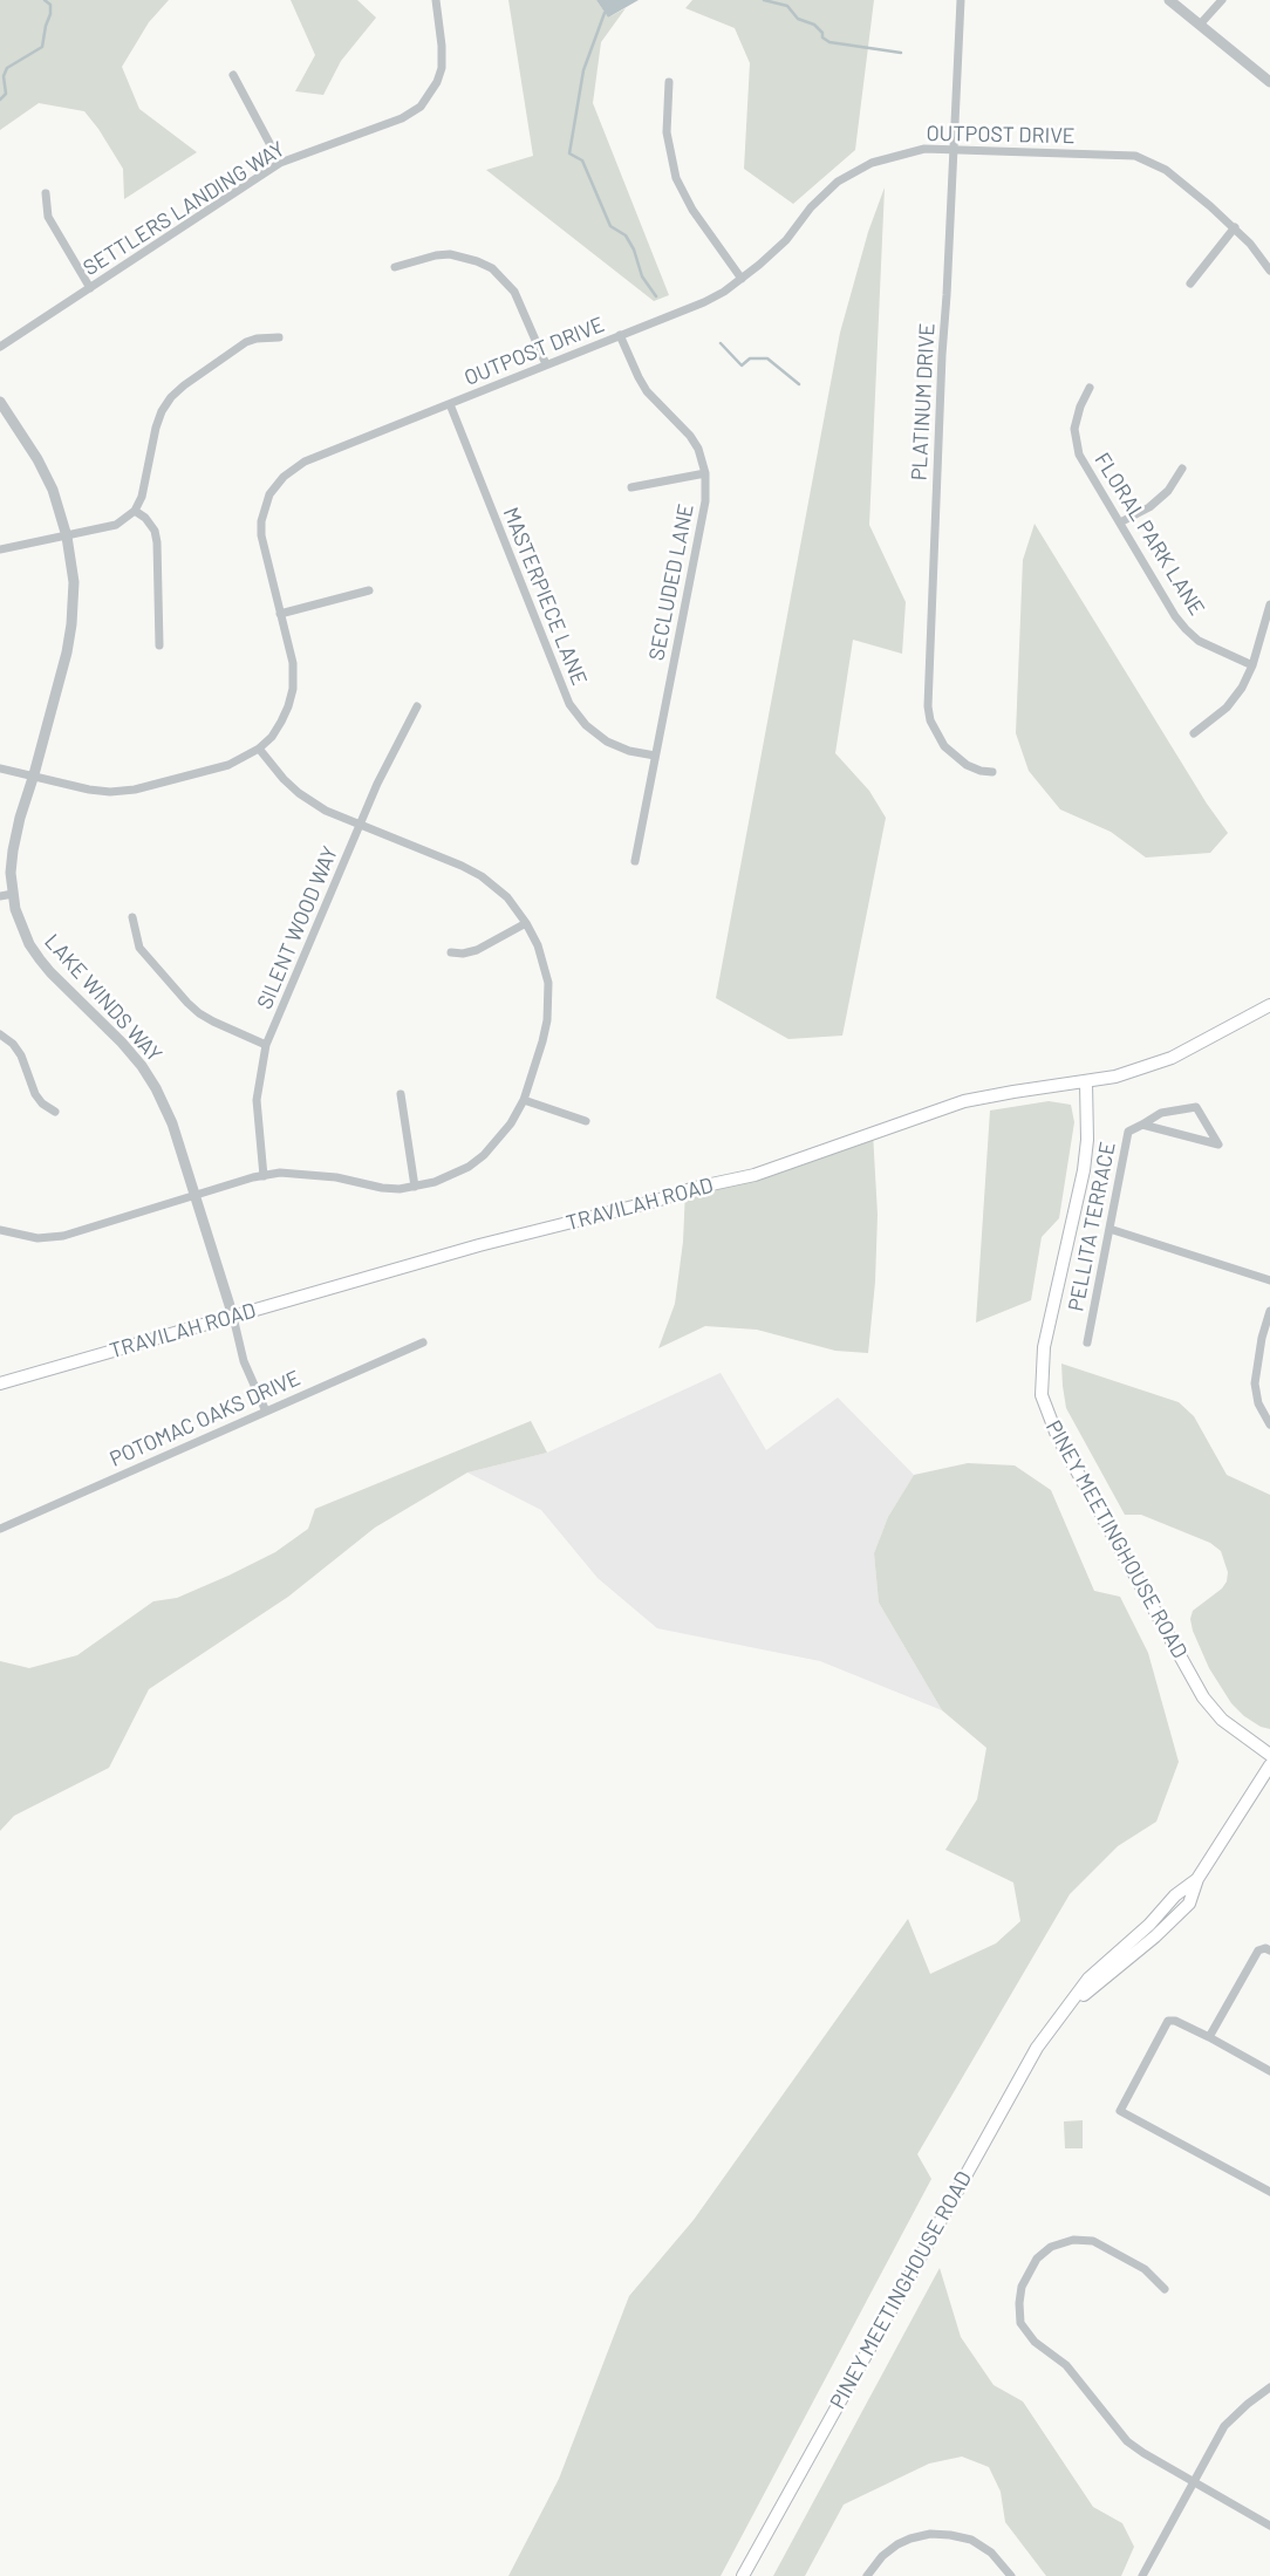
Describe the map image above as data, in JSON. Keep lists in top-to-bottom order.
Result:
{
  "streets": {
    "main road": ["TRAVILAH ROAD", "PINEY MEETINGHOUSE ROAD"],
    "street": [
      "OUTPOST DRIVE",
      "SETTLERS LANDING WAY",
      "PLATINUM DRIVE",
      "FLORAL PARK LANE",
      "SECLUDED LANE",
      "MASTERPIECE LANE",
      "SILENT WOOD WAY",
      "LAKE WINDS WAY",
      "PELLITA TERRACE",
      "POTOMAC OAKS DRIVE"
    ]
  },
  "crossings": [
    ["OUTPOST DRIVE", "PLATINUM DRIVE"],
    ["OUTPOST DRIVE", "SECLUDED LANE"],
    ["OUTPOST DRIVE", "MASTERPIECE LANE"],
    ["OUTPOST DRIVE", "LAKE WINDS WAY"],
    ["SECLUDED LANE", "MASTERPIECE LANE"],
    ["LAKE WINDS WAY", "TRAVILAH ROAD"],
    ["TRAVILAH ROAD", "PINEY MEETINGHOUSE ROAD"]
  ]
}
